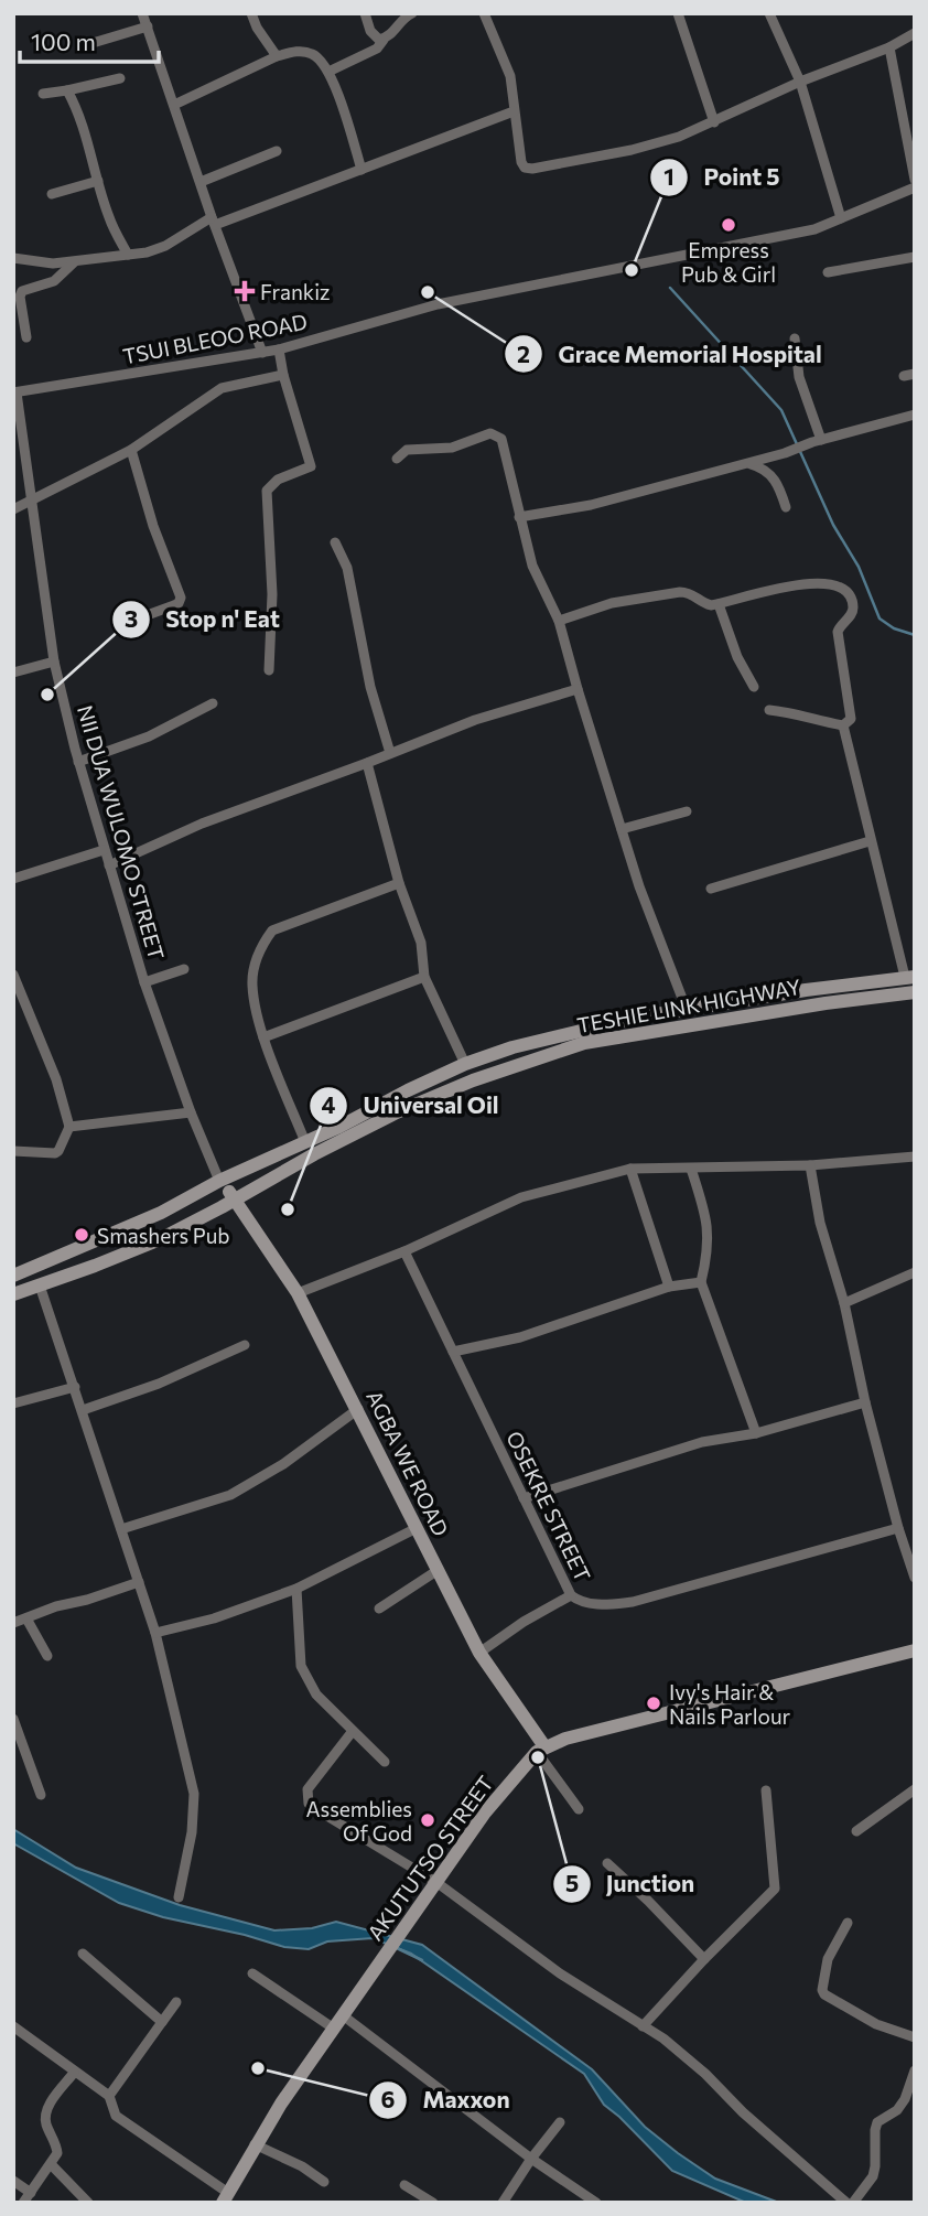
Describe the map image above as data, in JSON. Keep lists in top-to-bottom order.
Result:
{
  "streets": {
    "main road": ["TESHIE LINK HIGHWAY", "AGBA WE ROAD", "AKUTUTSO STREET"],
    "street": ["TSUI BLEOO ROAD", "NII DUA WULOMO STREET", "OSEKRE STREET"]
  },
  "crossings": [
    ["TSUI BLEOO ROAD", "NII DUA WULOMO STREET"],
    ["NII DUA WULOMO STREET", "TESHIE LINK HIGHWAY"],
    ["NII DUA WULOMO STREET", "AGBA WE ROAD"],
    ["TESHIE LINK HIGHWAY", "AGBA WE ROAD"],
    ["AGBA WE ROAD", "AKUTUTSO STREET"]
  ],
  "places": {
    "other": [
      "Empress Pub & Girl",
      "Point 5",
      "Grace Memorial Hospital",
      "Stop n' Eat",
      "Universal Oil",
      "Smashers Pub",
      "Ivy's Hair & Nails Parlour",
      "Junction",
      "Assemblies Of God",
      "Maxxon"
    ],
    "health": ["Frankiz"]
  },
  "scale_bar": "100 m"
}
